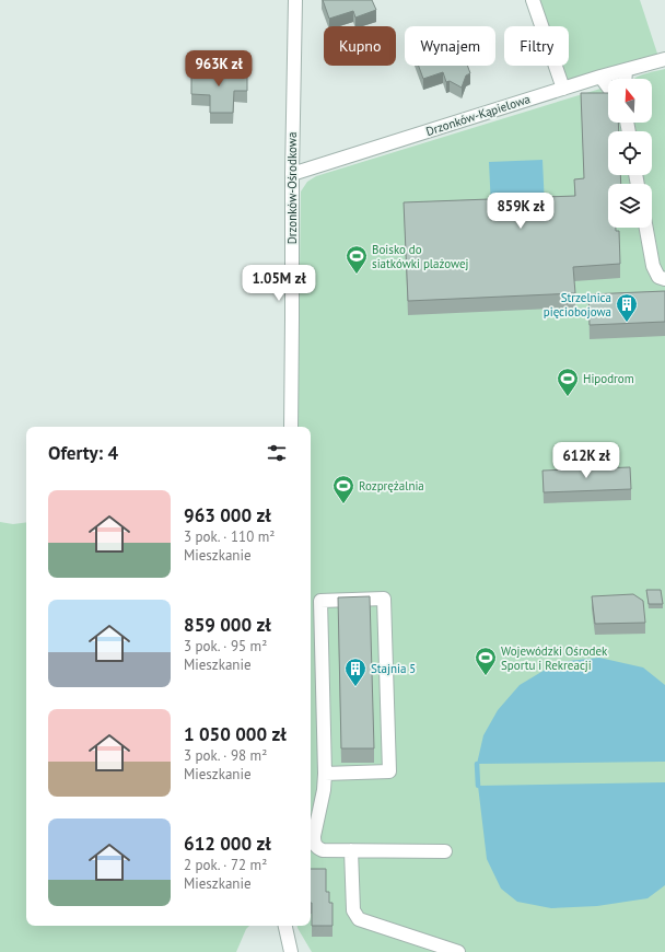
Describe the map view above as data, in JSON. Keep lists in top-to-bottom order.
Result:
{
  "streets": {
    "street": ["Drzonków-Kąpielowa", "Drzonków-Ośrodkowa"]
  },
  "crossings": [
    ["Drzonków-Kąpielowa", "Drzonków-Ośrodkowa"]
  ],
  "places": {
    "sports": [
      "Boisko do siatkówki plażowej",
      "Hipodrom",
      "Rozprężalnia",
      "Wojewódzki Ośrodek Sportu i Rekreacji"
    ],
    "building": ["Strzelnica pięciobojowa", "Stajnia 5"]
  },
  "north": "top",
  "page": {
    "chip": ["Kupno", "Wynajem", "Filtry"],
    "price": [
      "963K zł",
      "859K zł",
      "1.05M zł",
      "612K zł"
    ],
    "heading": "Oferty: 4",
    "list": [
      {
        "name": "963 000 zł",
        "note": "3 pok. · 110 m² · Mieszkanie"
      },
      {
        "name": "859 000 zł",
        "note": "3 pok. · 95 m² · Mieszkanie"
      },
      {
        "name": "1 050 000 zł",
        "note": "3 pok. · 98 m² · Mieszkanie"
      },
      {
        "name": "612 000 zł",
        "note": "2 pok. · 72 m² · Mieszkanie"
      }
    ]
  }
}
